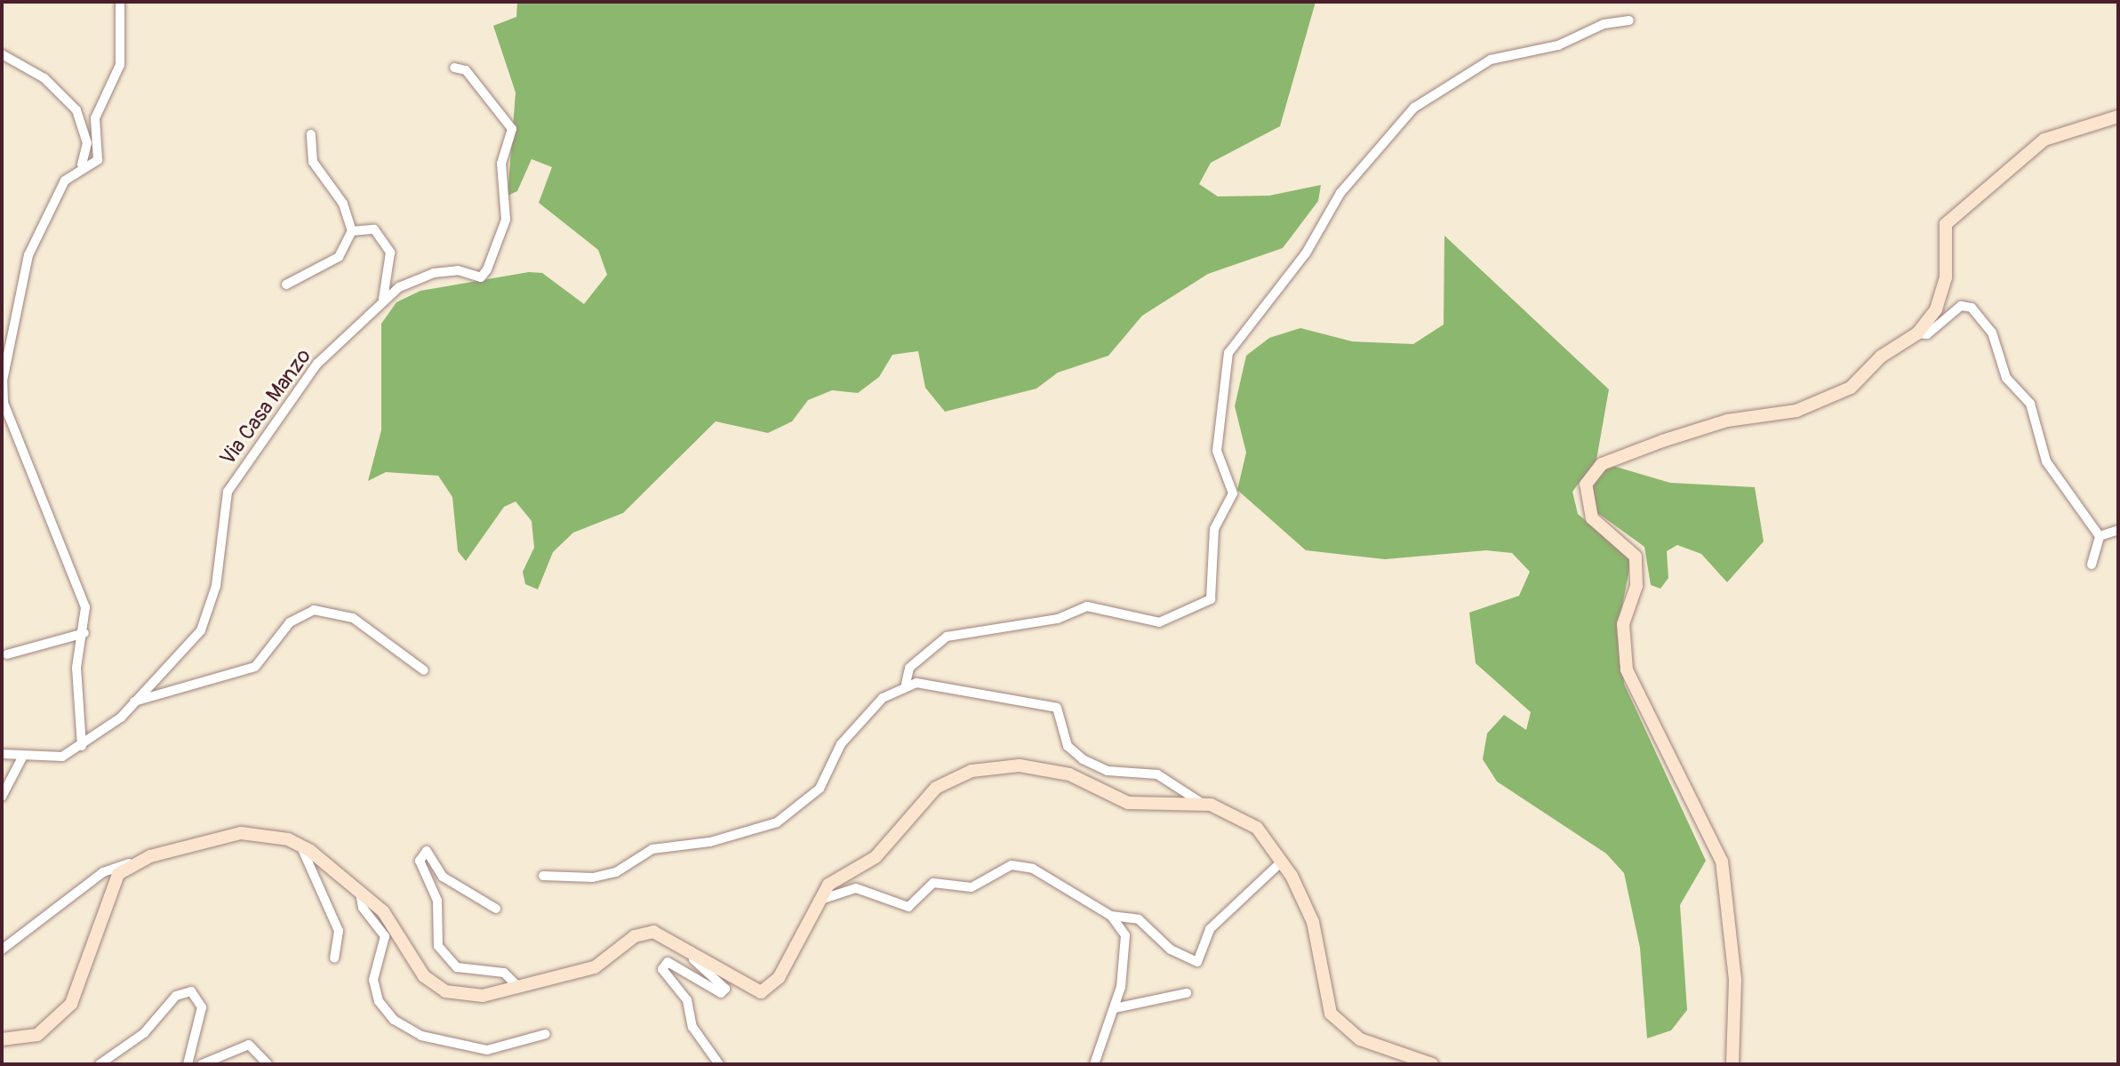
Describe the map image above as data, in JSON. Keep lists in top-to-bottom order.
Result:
{
  "streets": {
    "street": ["Via Casa Manzo"]
  }
}
